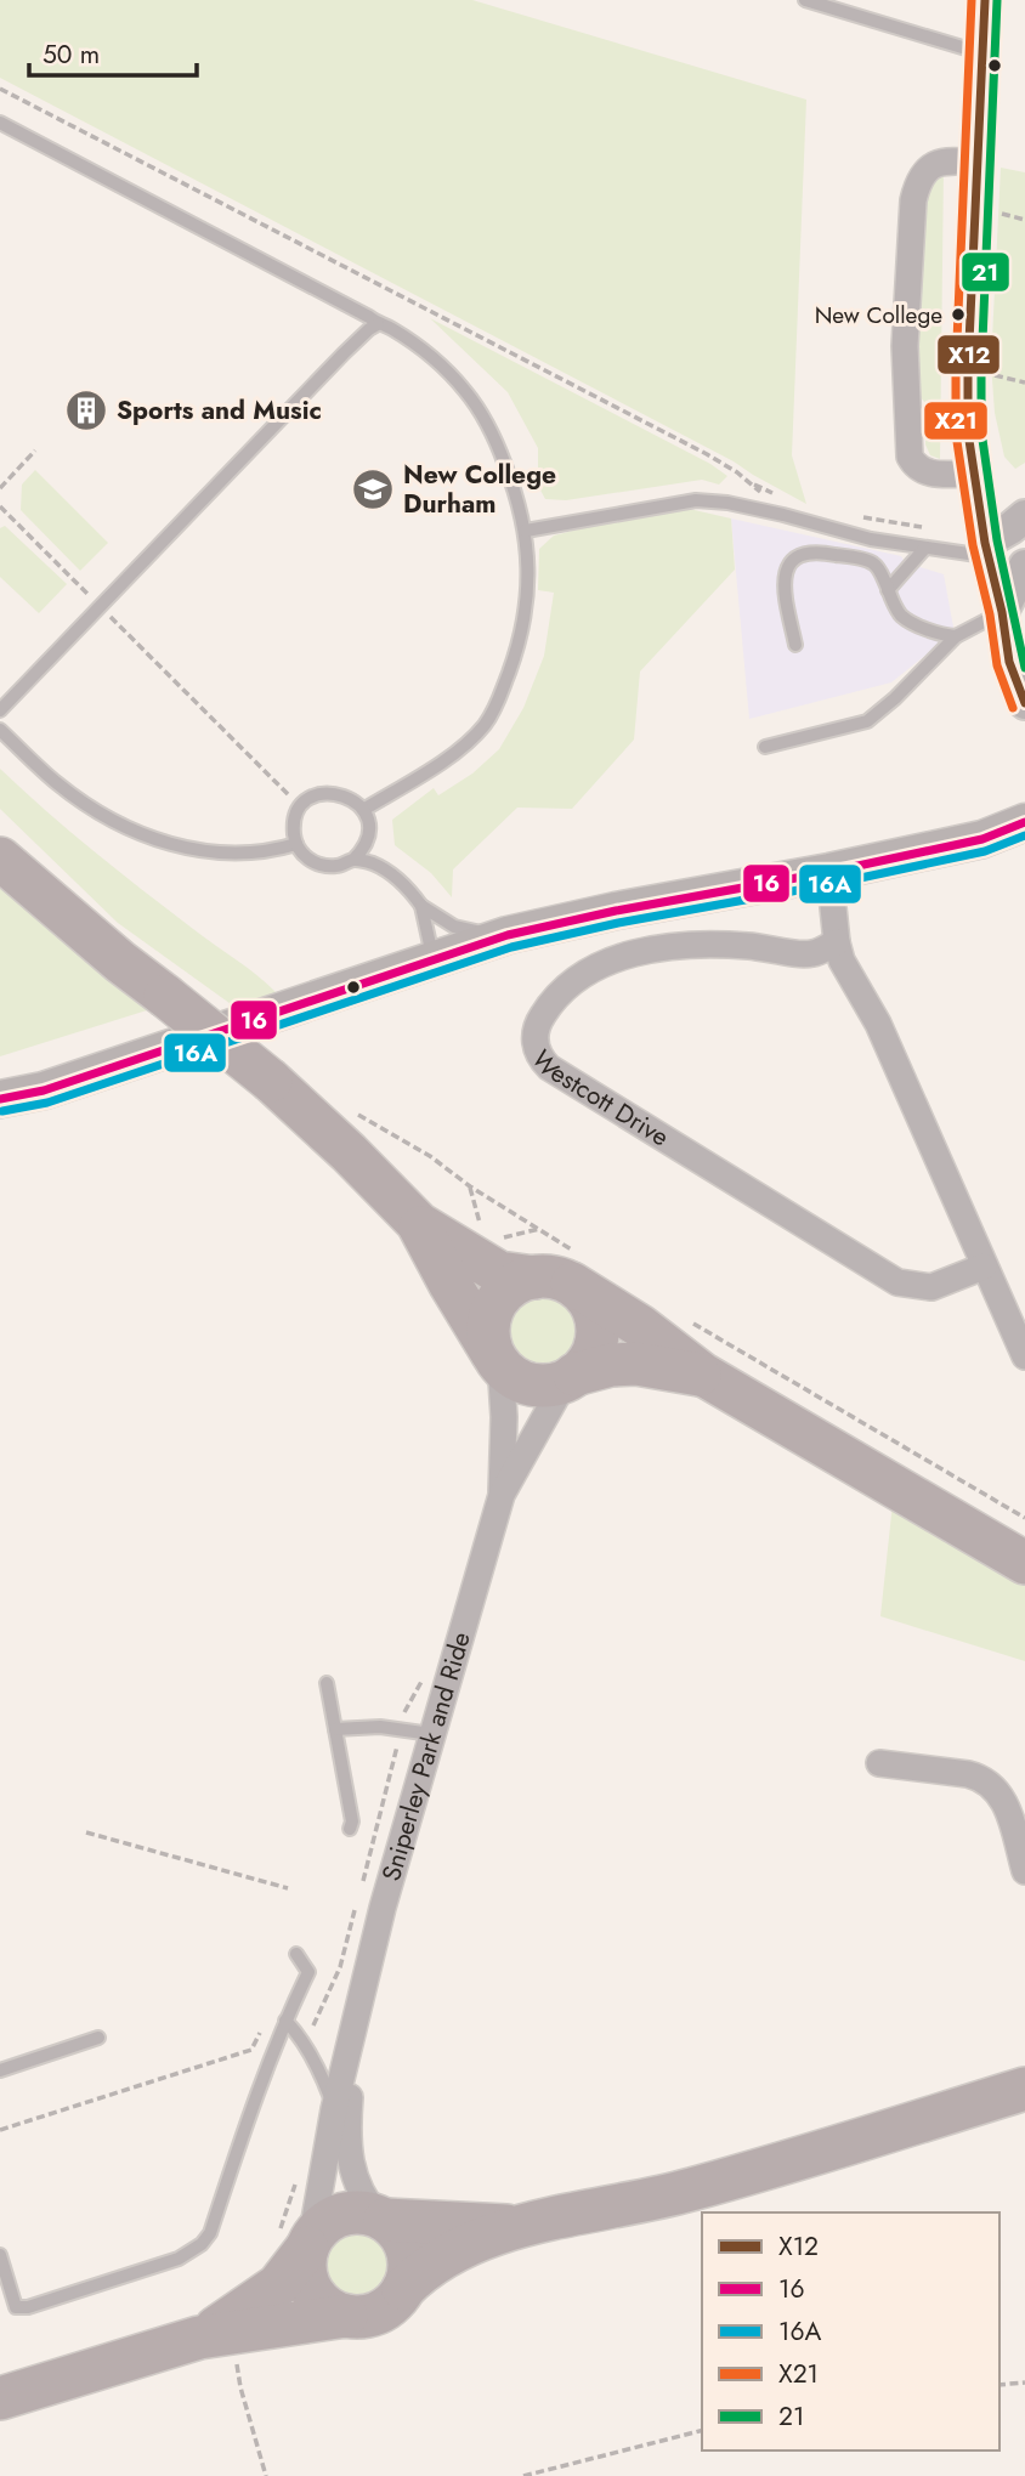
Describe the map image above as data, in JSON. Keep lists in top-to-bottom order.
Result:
{
  "streets": {
    "street": ["Westcott Drive", "Sniperley Park and Ride"]
  },
  "places": {
    "other": ["New College"],
    "building": ["Sports and Music"],
    "school or university": ["New College Durham"]
  },
  "lines": [
    "transit line X12",
    "transit line X21",
    "transit line 21",
    "transit line 16",
    "transit line 16A"
  ],
  "legend": [
    "X12",
    "16",
    "16A",
    "X21",
    "21"
  ],
  "scale_bar": "50 m"
}
